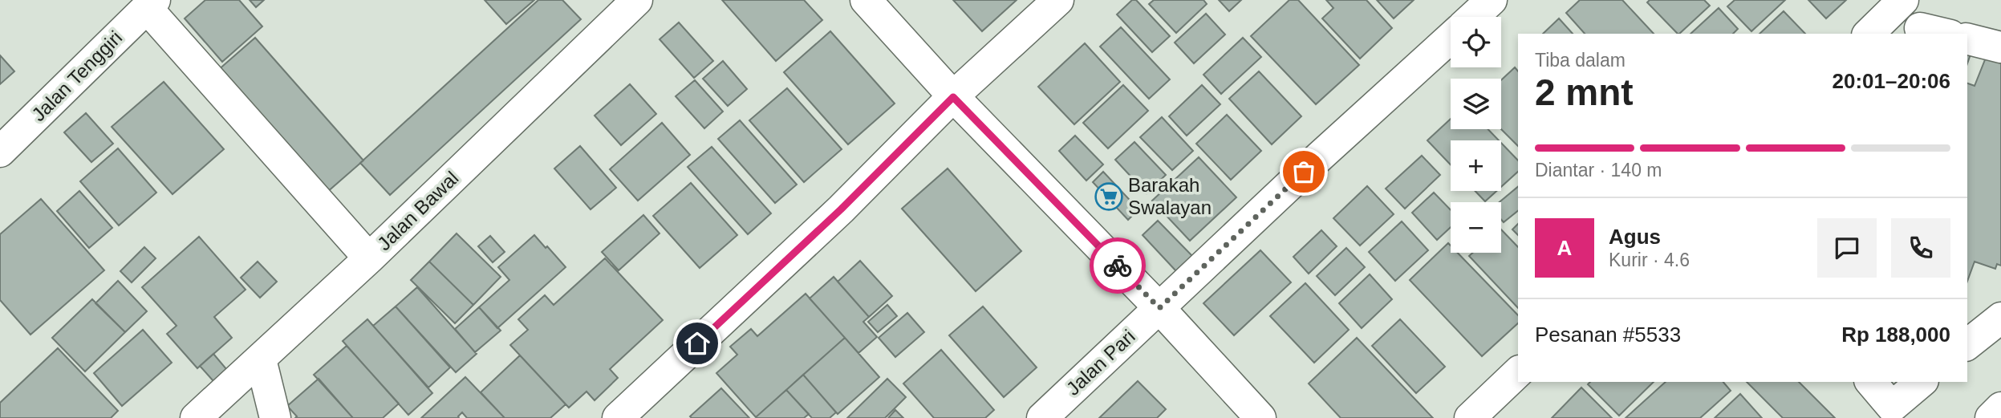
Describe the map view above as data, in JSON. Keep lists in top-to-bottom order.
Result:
{
  "streets": {
    "main road": ["Jalan Tenggiri", "Jalan Bawal", "Jalan Pari"]
  },
  "places": {
    "supermarket": ["Barakah Swalayan"]
  },
  "page": {
    "map_buttons": ["+", "−"],
    "heading": ["2 mnt", "Tiba dalam", "20:01–20:06"],
    "panel": [
      "Agus",
      "Kurir · 4.6",
      "Pesanan #5533",
      "Rp 188,000"
    ],
    "bar": "Diantar · 140 m",
    "round": "A"
  }
}
